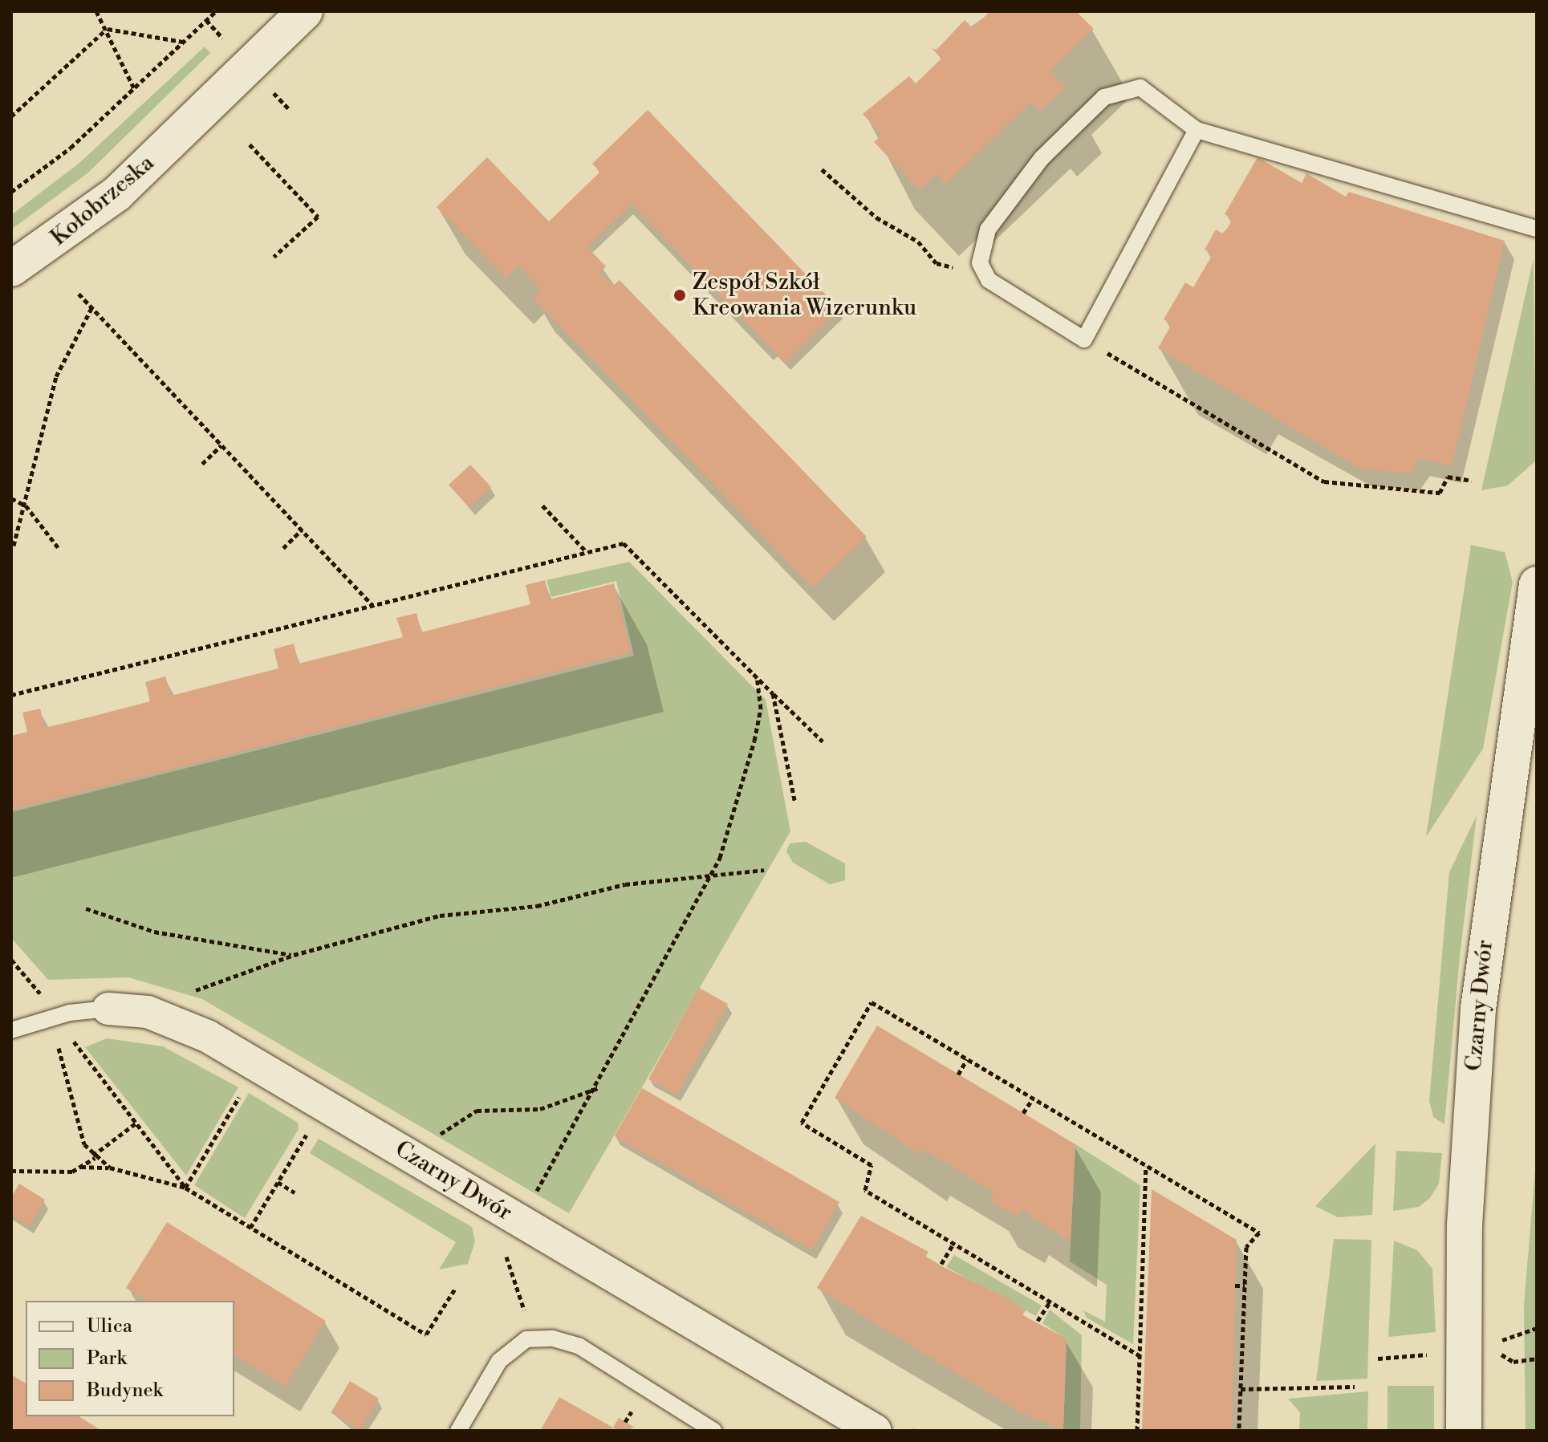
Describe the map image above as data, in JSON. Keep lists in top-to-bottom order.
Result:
{
  "streets": {
    "main road": ["Kołobrzeska", "Czarny Dwór"]
  },
  "places": ["Zespół Szkół Kreowania Wizerunku"],
  "legend": ["Ulica", "Park", "Budynek"]
}
